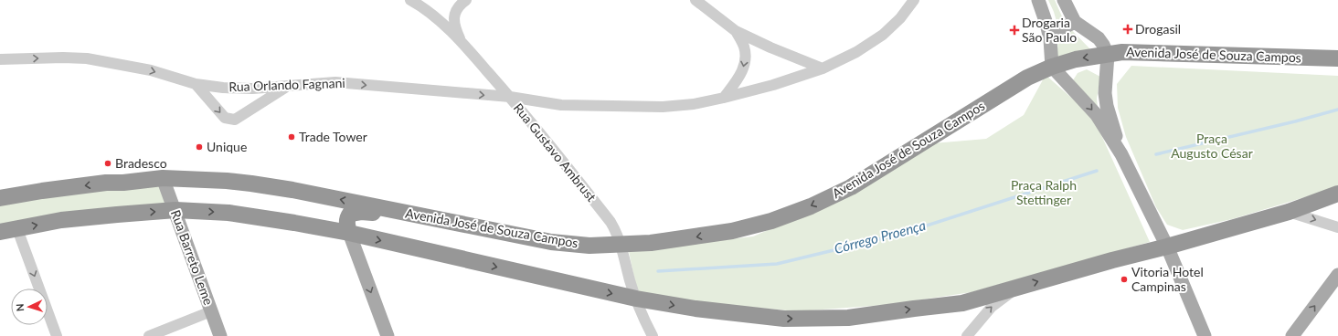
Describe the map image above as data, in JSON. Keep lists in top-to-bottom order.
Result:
{
  "streets": {
    "highway": ["Avenida José de Souza Campos"],
    "main road": ["Rua Barreto Leme"],
    "street": ["Rua Orlando Fagnani", "Rua Gustavo Ambrust"]
  },
  "crossings": [
    ["Avenida José de Souza Campos", "Rua Gustavo Ambrust"],
    ["Avenida José de Souza Campos", "Rua Barreto Leme"],
    ["Rua Orlando Fagnani", "Rua Gustavo Ambrust"]
  ],
  "one_way": ["Rua Orlando Fagnani"],
  "water": ["Córrego Proença"],
  "parks": ["Praça Augusto César", "Praça Ralph Stettinger"],
  "places": {
    "health": ["Drogasil", "Drogaria São Paulo"],
    "other": [
      "Trade Tower",
      "Unique",
      "Bradesco",
      "Vitoria Hotel Campinas"
    ]
  },
  "north": "left"
}
